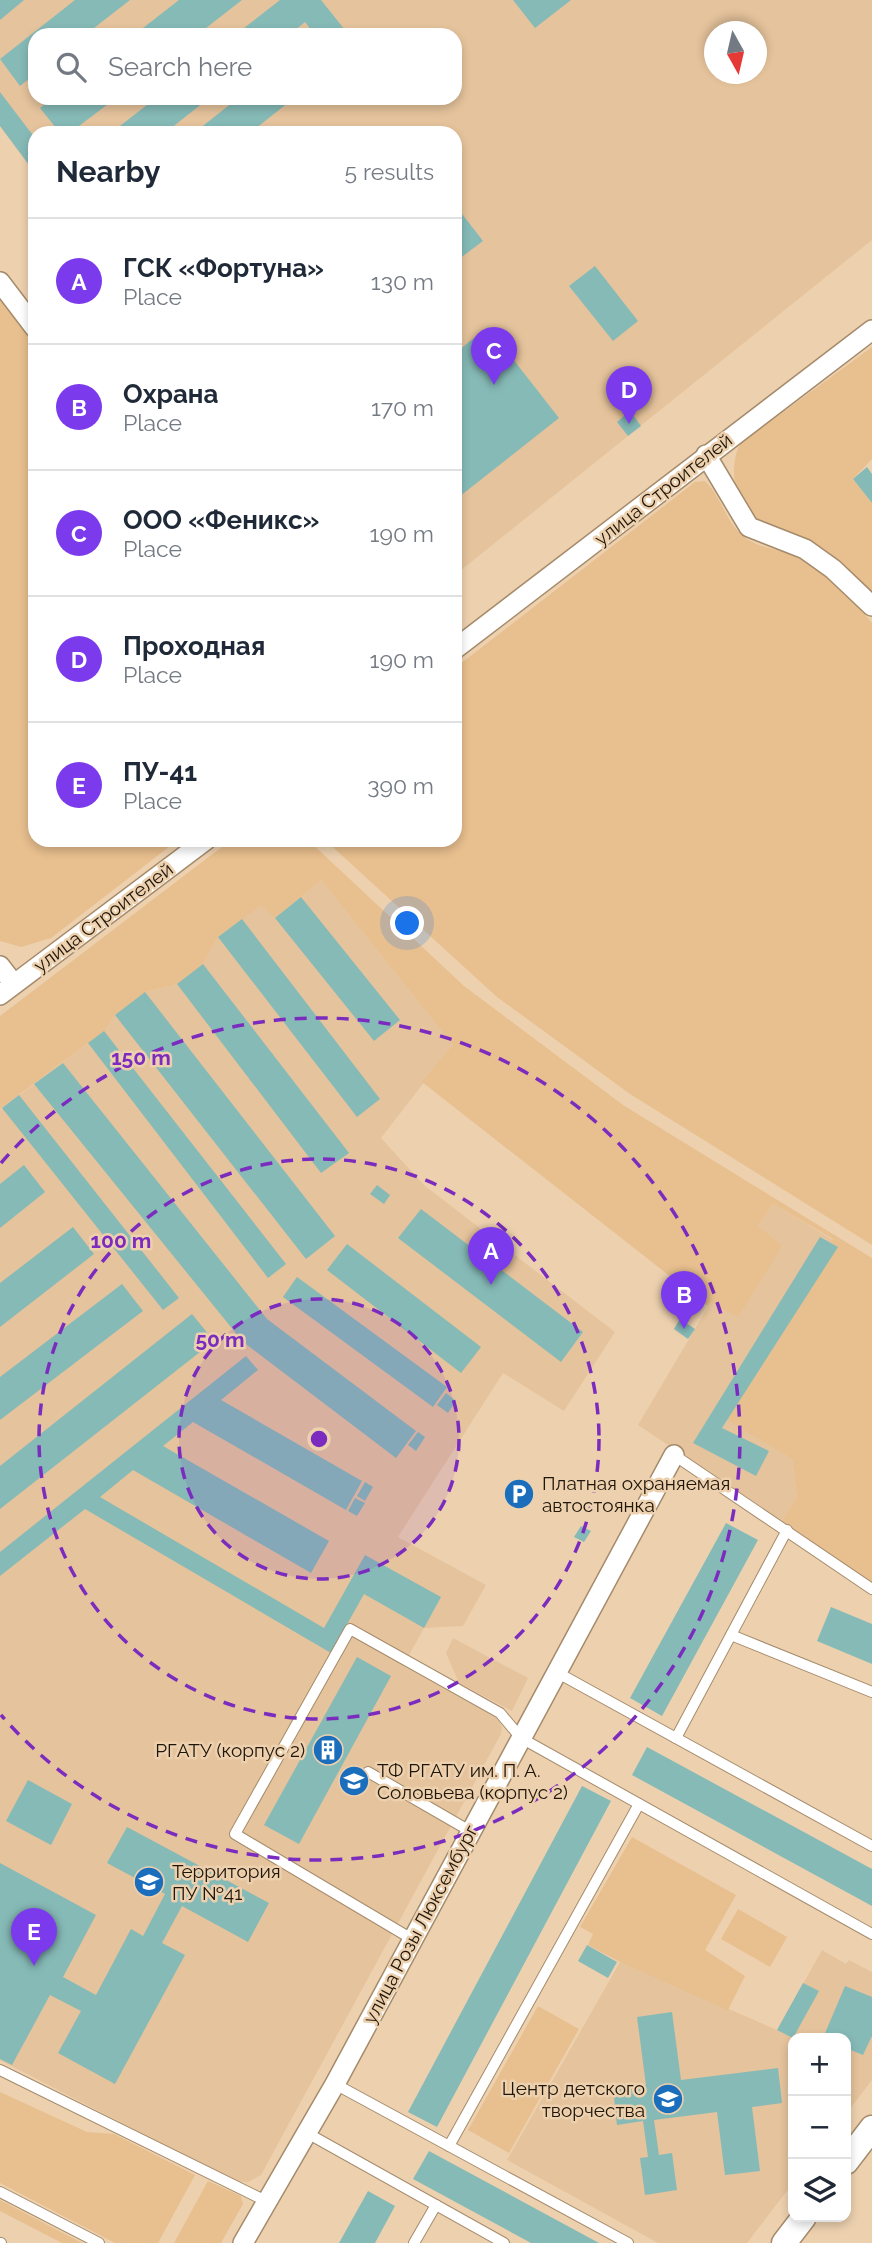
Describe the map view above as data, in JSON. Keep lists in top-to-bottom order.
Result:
{
  "streets": {
    "street": ["улица Строителей", "улица Розы Люксембург"]
  },
  "places": {
    "parking": ["Платная охраняемая автостоянка"],
    "building": ["РГАТУ (корпус 2)"],
    "school or university": ["ТФ РГАТУ им. П. А. Соловьева (корпус 2)", "Территория ПУ №41", "Центр детского творчества"]
  },
  "north": "bottom",
  "page": {
    "search": "Search here",
    "heading": ["Nearby", "5 results"],
    "list": [
      {
        "mark": "A",
        "name": "ГСК «Фортуна»",
        "note": "Place",
        "value": "130 m"
      },
      {
        "mark": "B",
        "name": "Охрана",
        "note": "Place",
        "value": "170 m"
      },
      {
        "mark": "C",
        "name": "ООО «Феникс»",
        "note": "Place",
        "value": "190 m"
      },
      {
        "mark": "D",
        "name": "Проходная",
        "note": "Place",
        "value": "190 m"
      },
      {
        "mark": "E",
        "name": "ПУ-41",
        "note": "Place",
        "value": "390 m"
      }
    ],
    "pins": [
      "C",
      "D",
      "A",
      "B",
      "E"
    ],
    "map_buttons": ["+", "−"]
  },
  "rings": ["150 m", "100 m", "50 m"]
}
